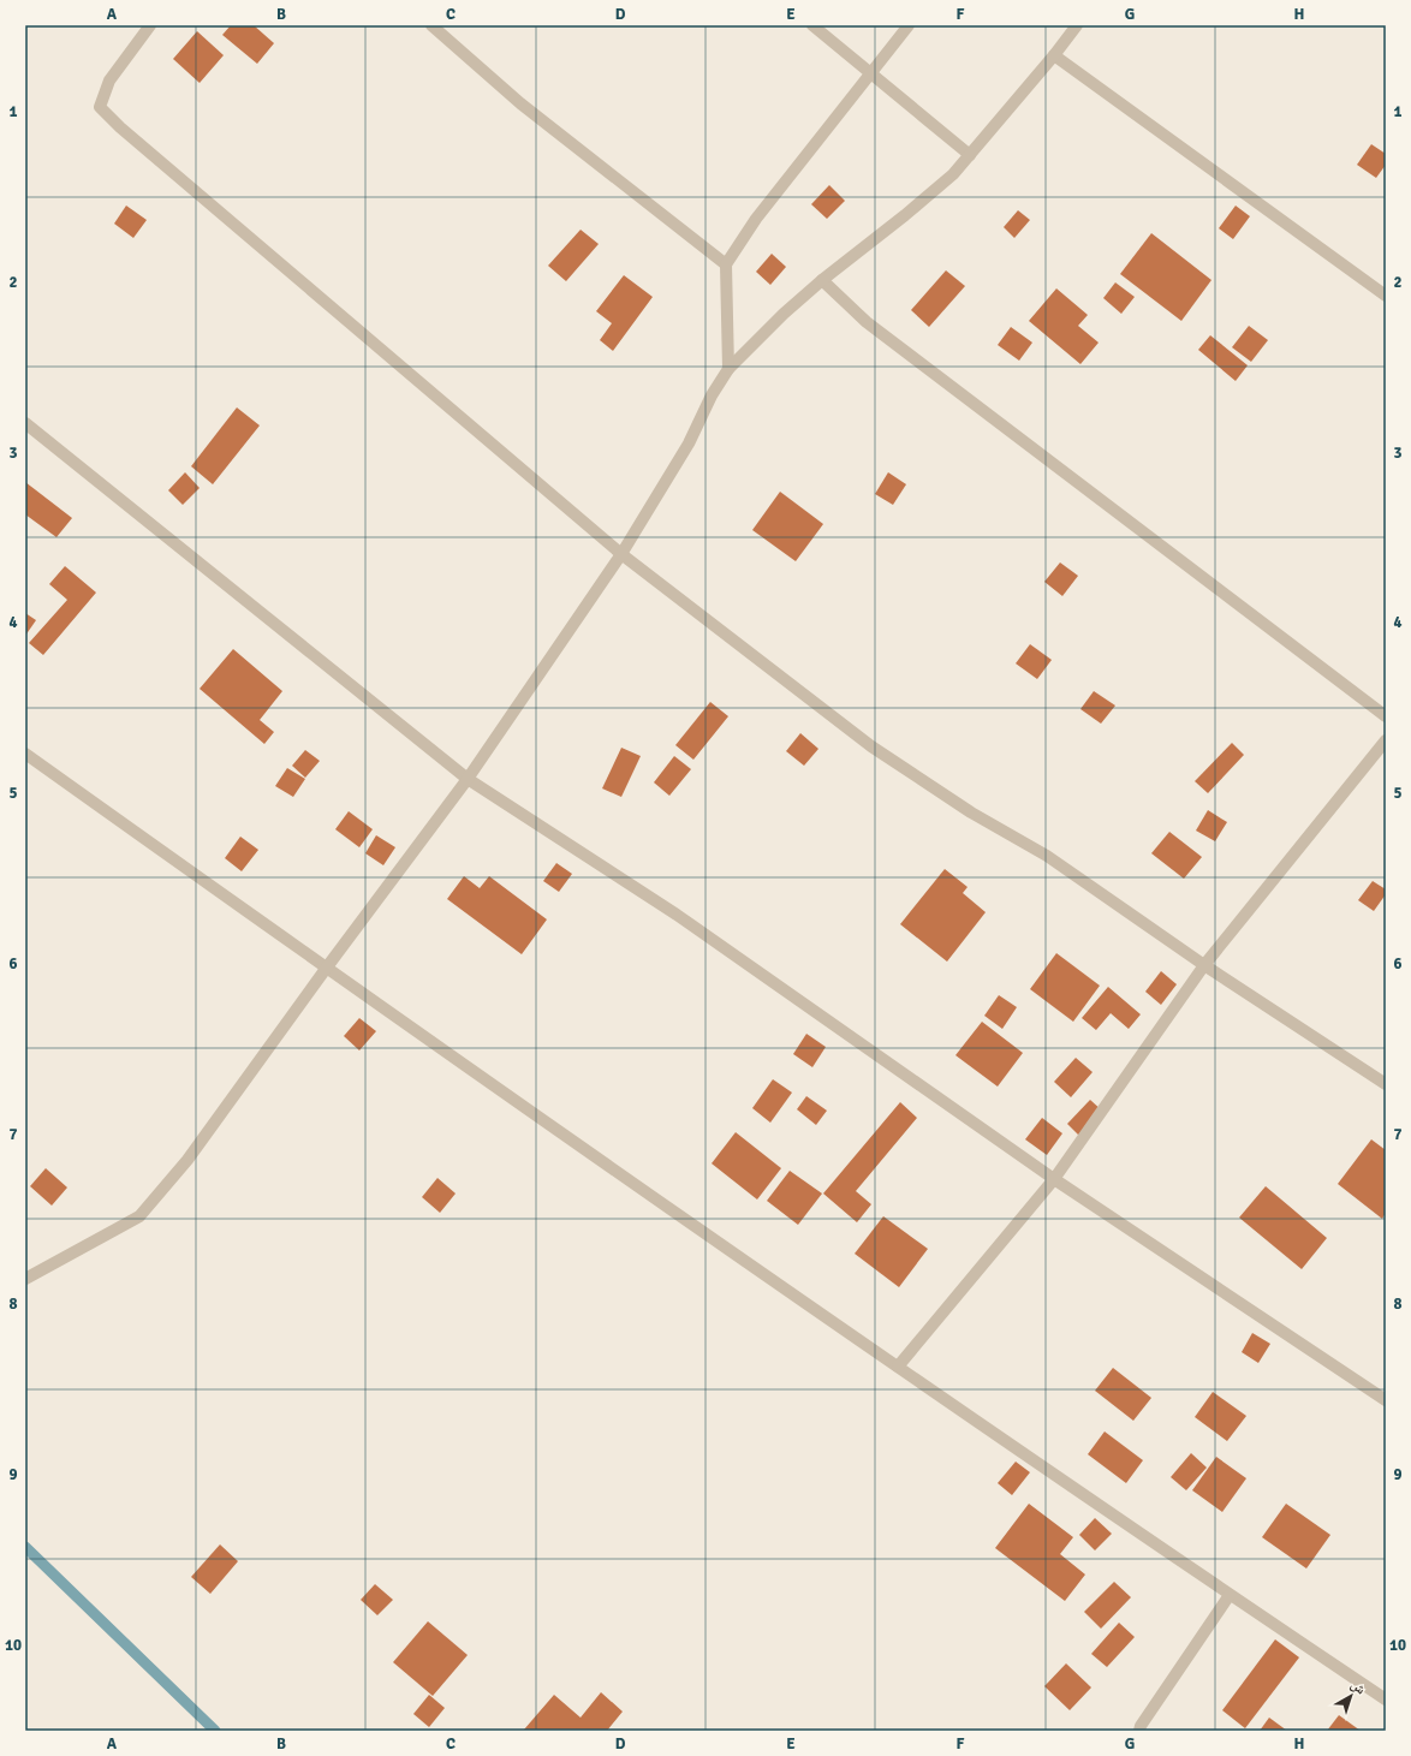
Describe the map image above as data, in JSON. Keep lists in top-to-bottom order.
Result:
{
  "north": "top right",
  "grid": {
    "columns": [
      "A",
      "B",
      "C",
      "D",
      "E",
      "F",
      "G",
      "H"
    ],
    "rows": [
      "1",
      "2",
      "3",
      "4",
      "5",
      "6",
      "7",
      "8",
      "9",
      "10"
    ]
  }
}
